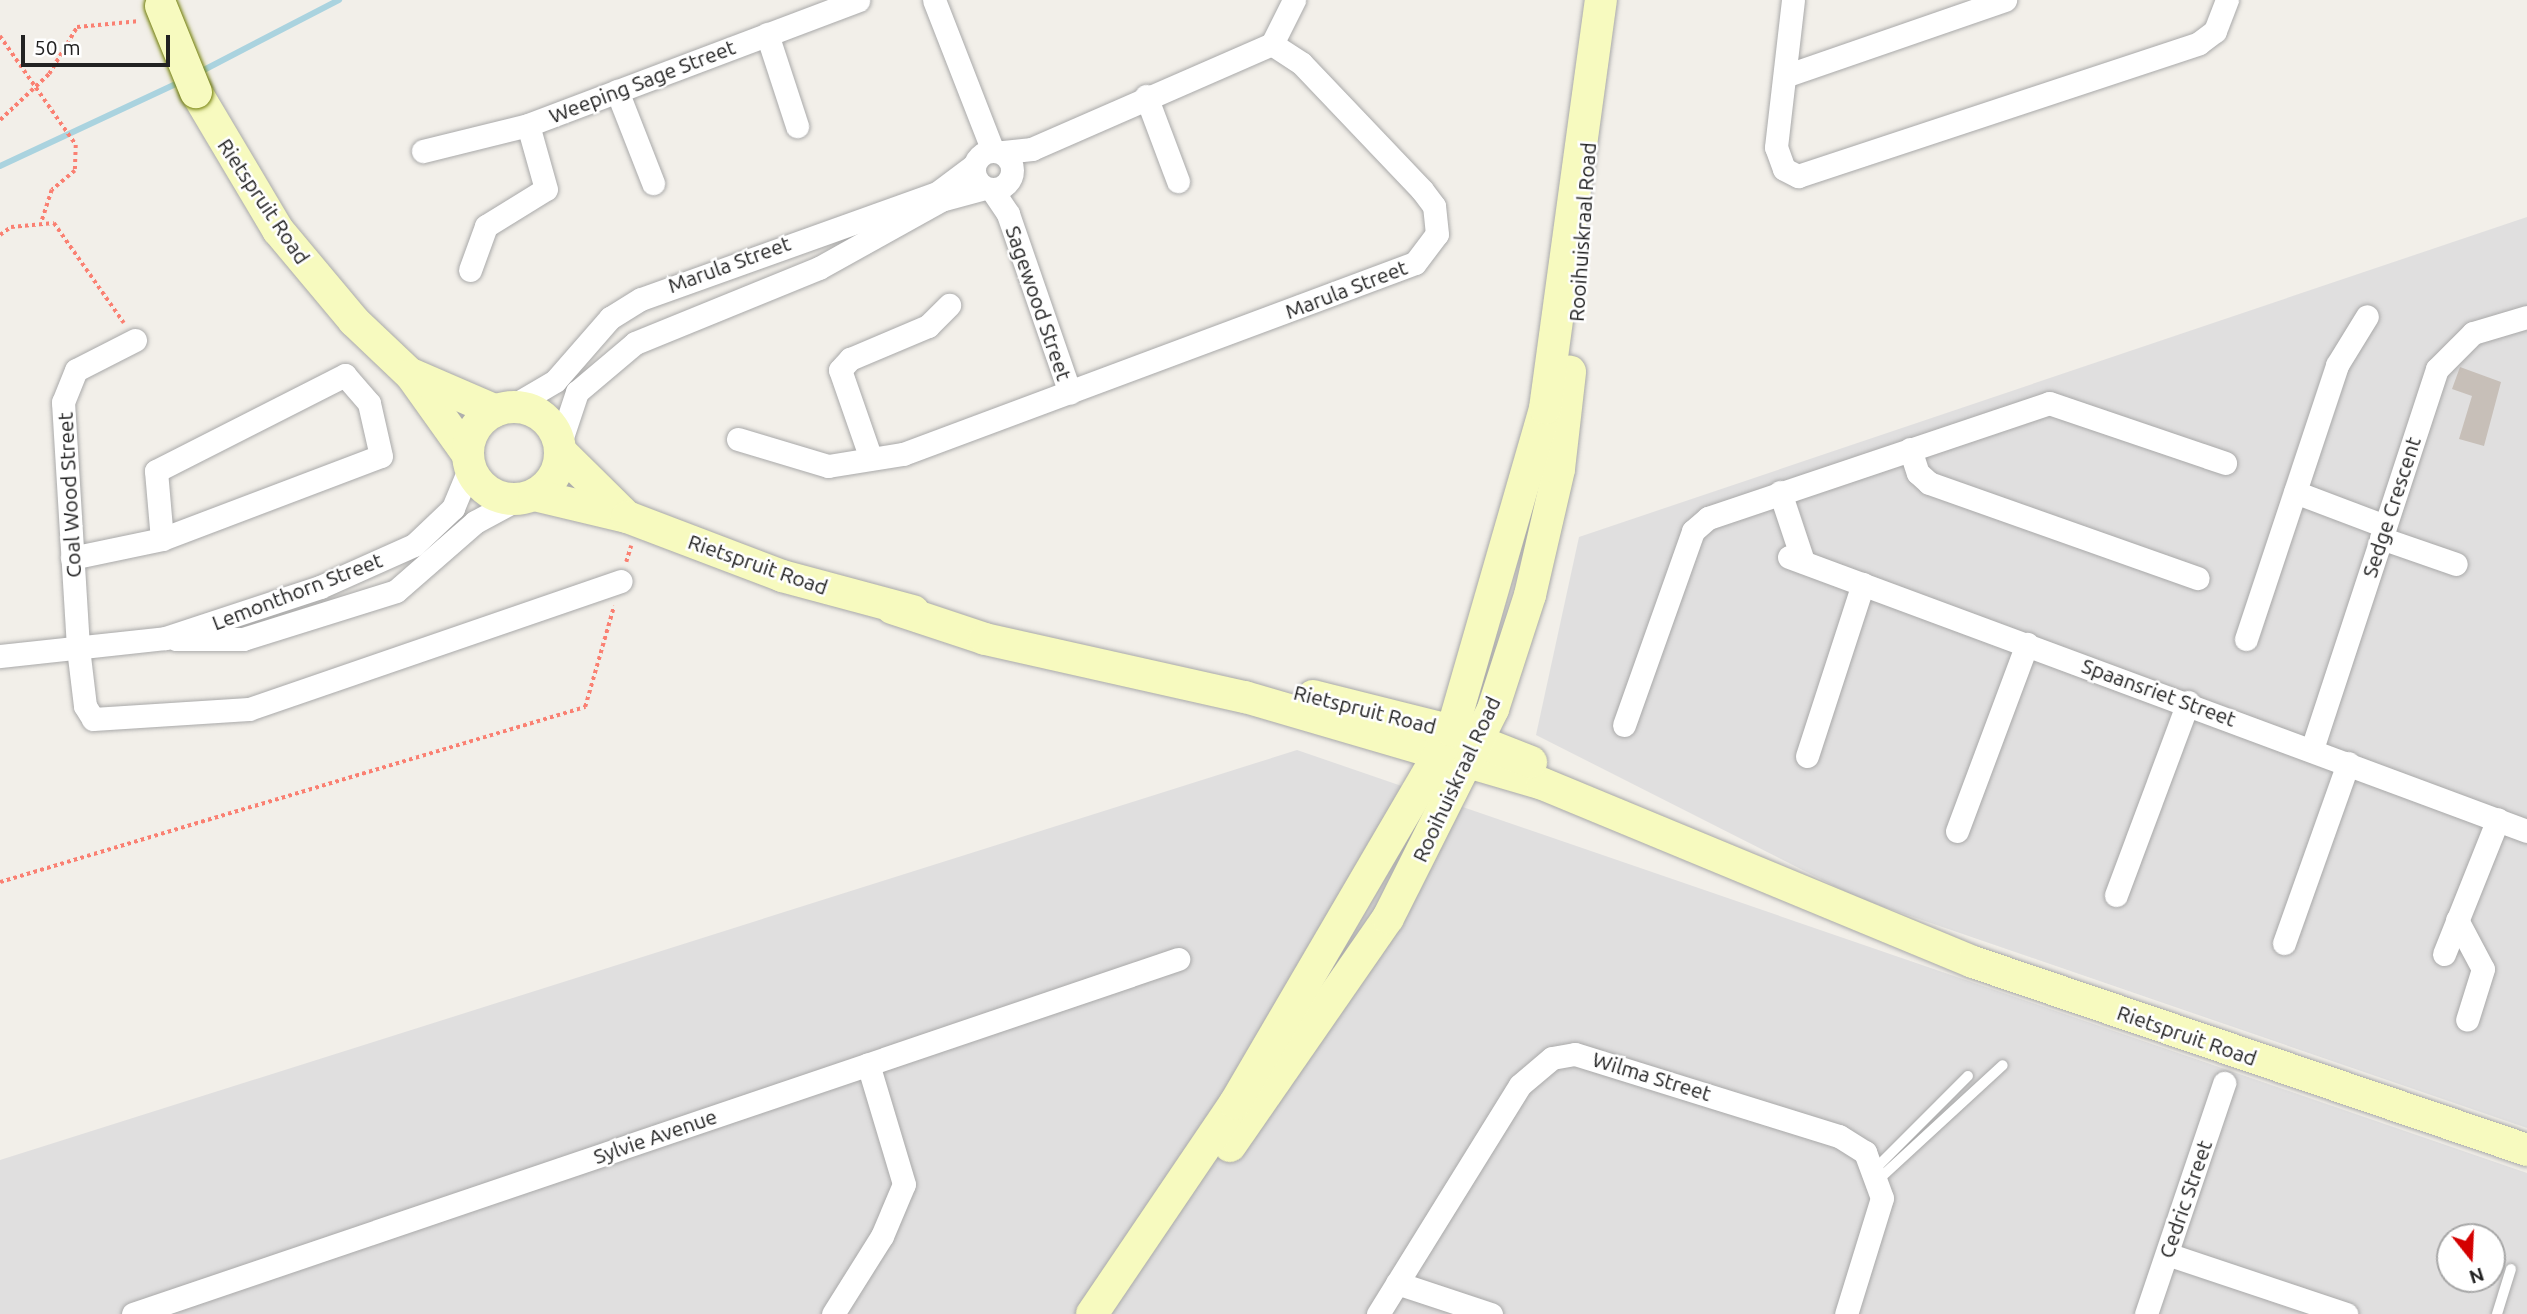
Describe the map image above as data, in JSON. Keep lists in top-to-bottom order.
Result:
{
  "streets": {
    "street": [
      "Weeping Sage Street",
      "Rietspruit Road",
      "Rooihuiskraal Road",
      "Marula Street",
      "Sagewood Street",
      "Coal Wood Street",
      "Sedge Crescent",
      "Lemonthorn Street",
      "Spaansriet Street",
      "Wilma Street",
      "Sylvie Avenue",
      "Cedric Street"
    ]
  },
  "crossings": [
    ["Rietspruit Road", "Rooihuiskraal Road"],
    ["Rietspruit Road", "Marula Street"],
    ["Rietspruit Road", "Lemonthorn Street"],
    ["Marula Street", "Sagewood Street"],
    ["Marula Street", "Lemonthorn Street"],
    ["Coal Wood Street", "Lemonthorn Street"],
    ["Sedge Crescent", "Spaansriet Street"]
  ],
  "scale_bar": "50 m",
  "north": "bottom"
}
